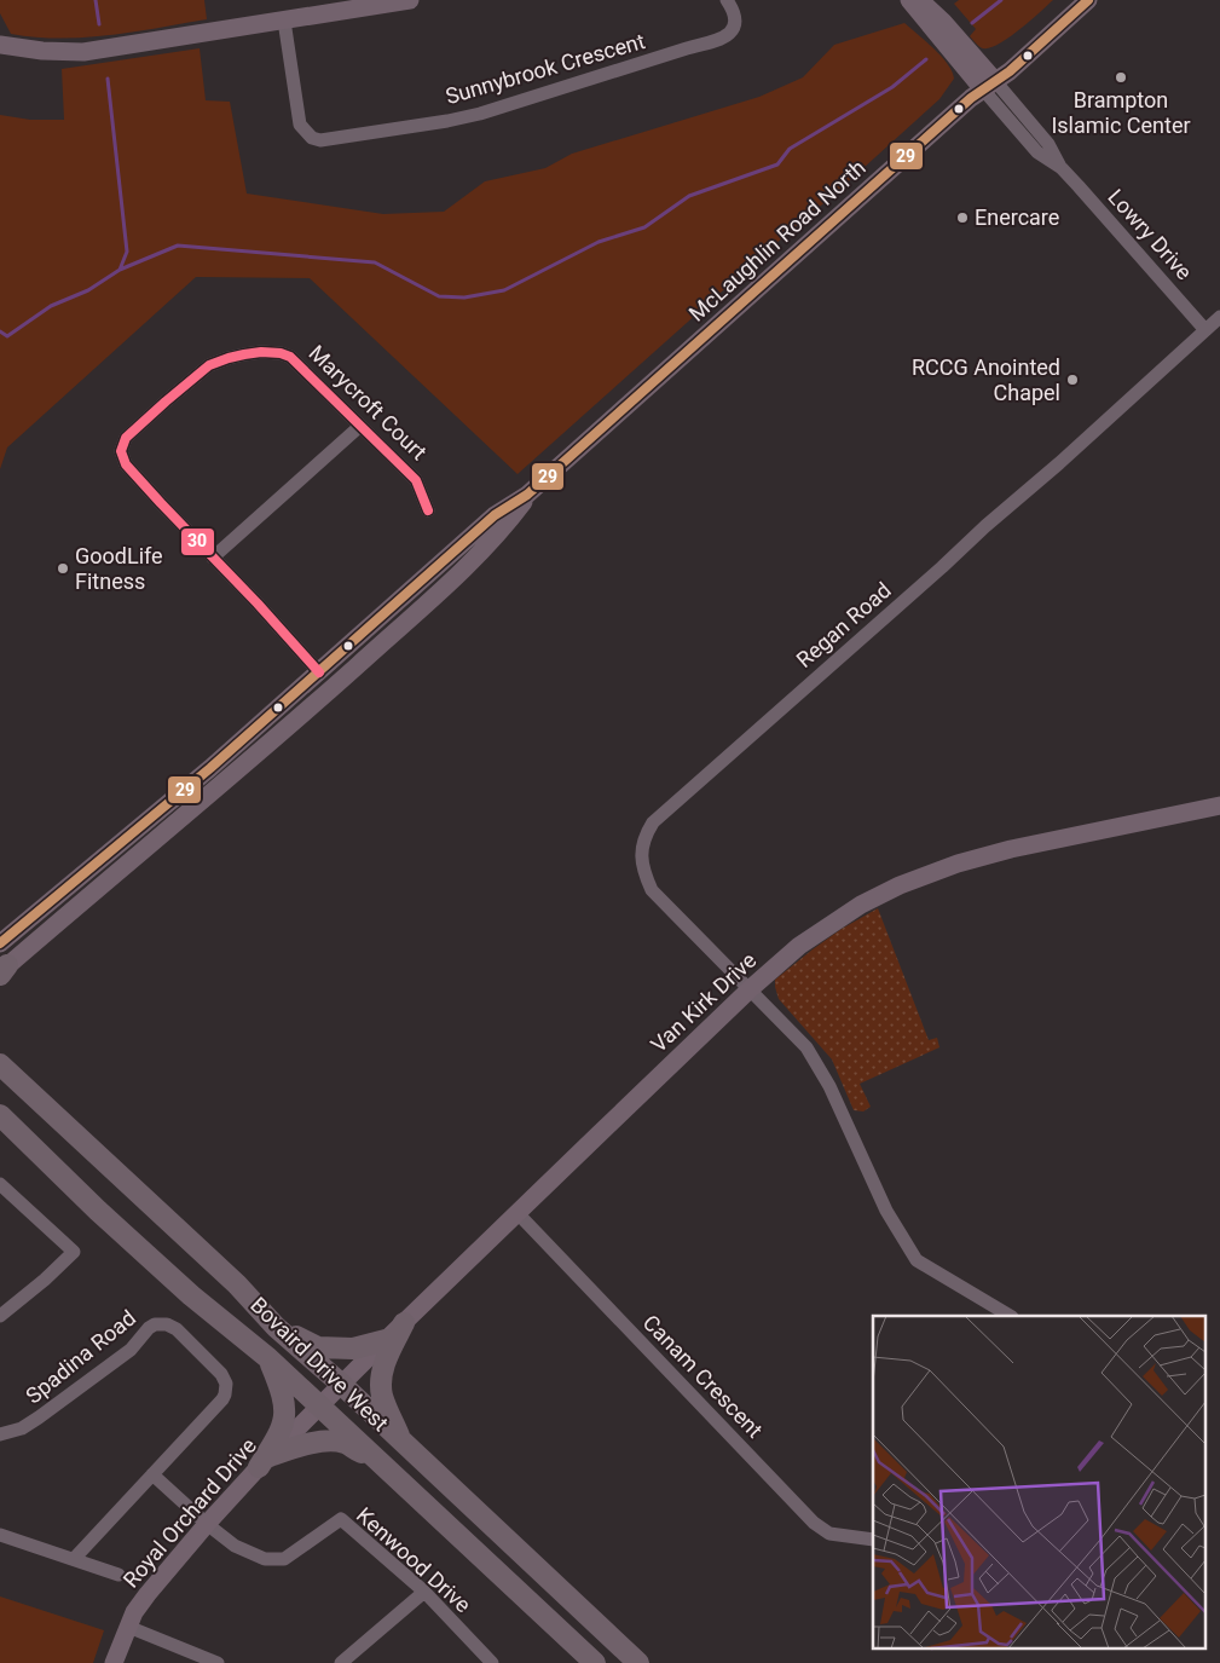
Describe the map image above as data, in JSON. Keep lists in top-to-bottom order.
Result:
{
  "streets": {
    "main road": [
      "McLaughlin Road North",
      "Van Kirk Drive",
      "Bovaird Drive West",
      "Royal Orchard Drive"
    ],
    "street": [
      "Sunnybrook Crescent",
      "Lowry Drive",
      "Marycroft Court",
      "Regan Road",
      "Spadina Road",
      "Canam Crescent",
      "Kenwood Drive"
    ]
  },
  "crossings": [
    ["Lowry Drive", "McLaughlin Road North"],
    ["Lowry Drive", "Regan Road"],
    ["McLaughlin Road North", "Marycroft Court"],
    ["Regan Road", "Van Kirk Drive"],
    ["Van Kirk Drive", "Bovaird Drive West"],
    ["Van Kirk Drive", "Canam Crescent"],
    ["Van Kirk Drive", "Royal Orchard Drive"],
    ["Bovaird Drive West", "Royal Orchard Drive"],
    ["Royal Orchard Drive", "Kenwood Drive"]
  ],
  "places": [
    "Brampton Islamic Center",
    "Enercare",
    "RCCG Anointed Chapel",
    "GoodLife Fitness"
  ],
  "lines": ["transit line 29", "transit line 30"]
}
